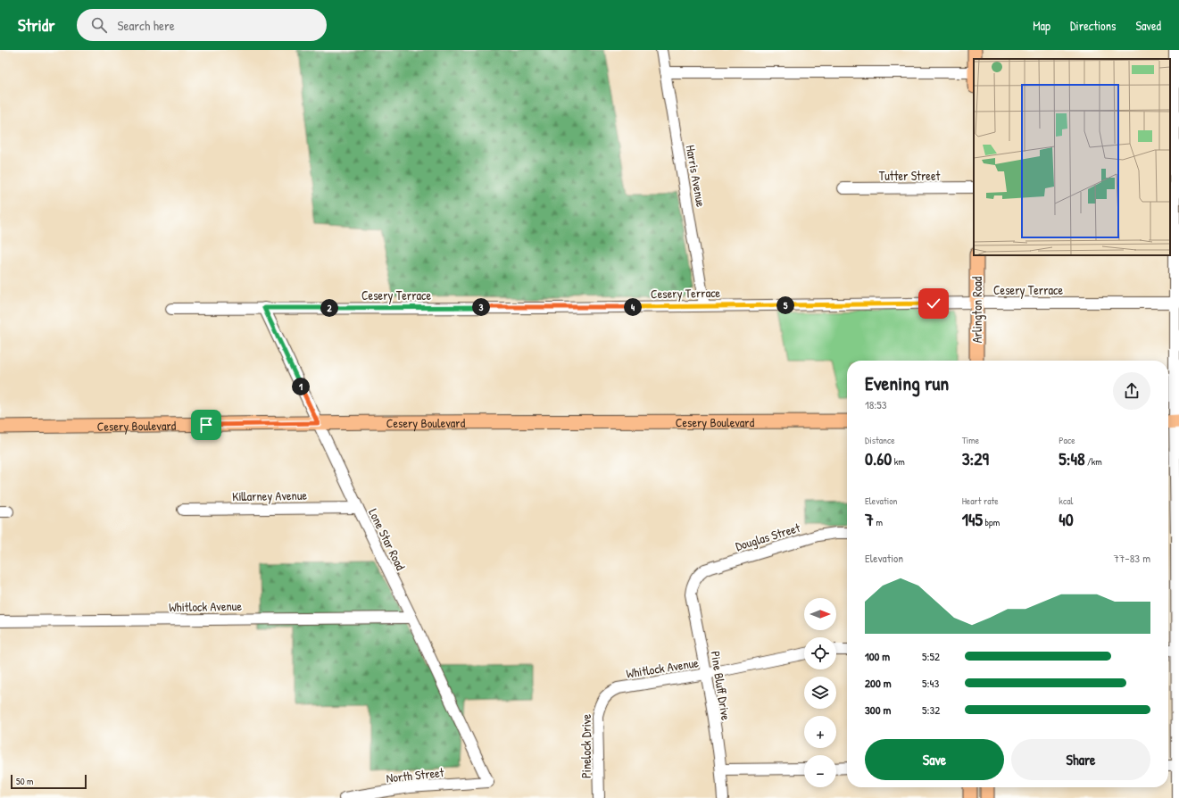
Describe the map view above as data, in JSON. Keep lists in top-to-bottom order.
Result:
{
  "streets": {
    "main road": ["Arlington Road", "Cesery Boulevard"],
    "street": [
      "Tutter Street",
      "Harris Avenue",
      "Cesery Terrace",
      "Killarney Avenue",
      "Douglas Street",
      "Lone Star Road",
      "Whitlock Avenue",
      "Pine Bluff Drive",
      "Pinelock Drive",
      "North Street"
    ]
  },
  "crossings": [
    ["Harris Avenue", "Cesery Terrace"],
    ["Cesery Terrace", "Arlington Road"],
    ["Cesery Terrace", "Lone Star Road"],
    ["Cesery Boulevard", "Lone Star Road"],
    ["Killarney Avenue", "Lone Star Road"],
    ["Douglas Street", "Pine Bluff Drive"],
    ["Lone Star Road", "Whitlock Avenue"],
    ["Lone Star Road", "North Street"],
    ["Whitlock Avenue", "Pine Bluff Drive"],
    ["Whitlock Avenue", "Pinelock Drive"]
  ],
  "scale_bar": "50 m",
  "north": "right",
  "page": {
    "header": "Stridr",
    "search": "Search here",
    "nav": ["Map", "Directions", "Saved"],
    "pins": [
      "5",
      "3",
      "4",
      "2",
      "1"
    ],
    "heading": ["Evening run", "18:53"],
    "stats": [
      ["Distance", "0.60 km"],
      ["Time", "3:29"],
      ["Pace", "5:48 /km"],
      ["Elevation", "7 m"],
      ["Heart rate", "145 bpm"],
      ["kcal", "40"]
    ],
    "chart": ["Elevation", "77–83 m"],
    "map_buttons": ["+", "−"],
    "list": [
      {
        "name": "100 m",
        "note": "5:52"
      },
      {
        "name": "200 m",
        "note": "5:43"
      },
      {
        "name": "300 m",
        "note": "5:32"
      }
    ],
    "buttons": ["Save", "Share"],
    "scale": "50 m"
  }
}
